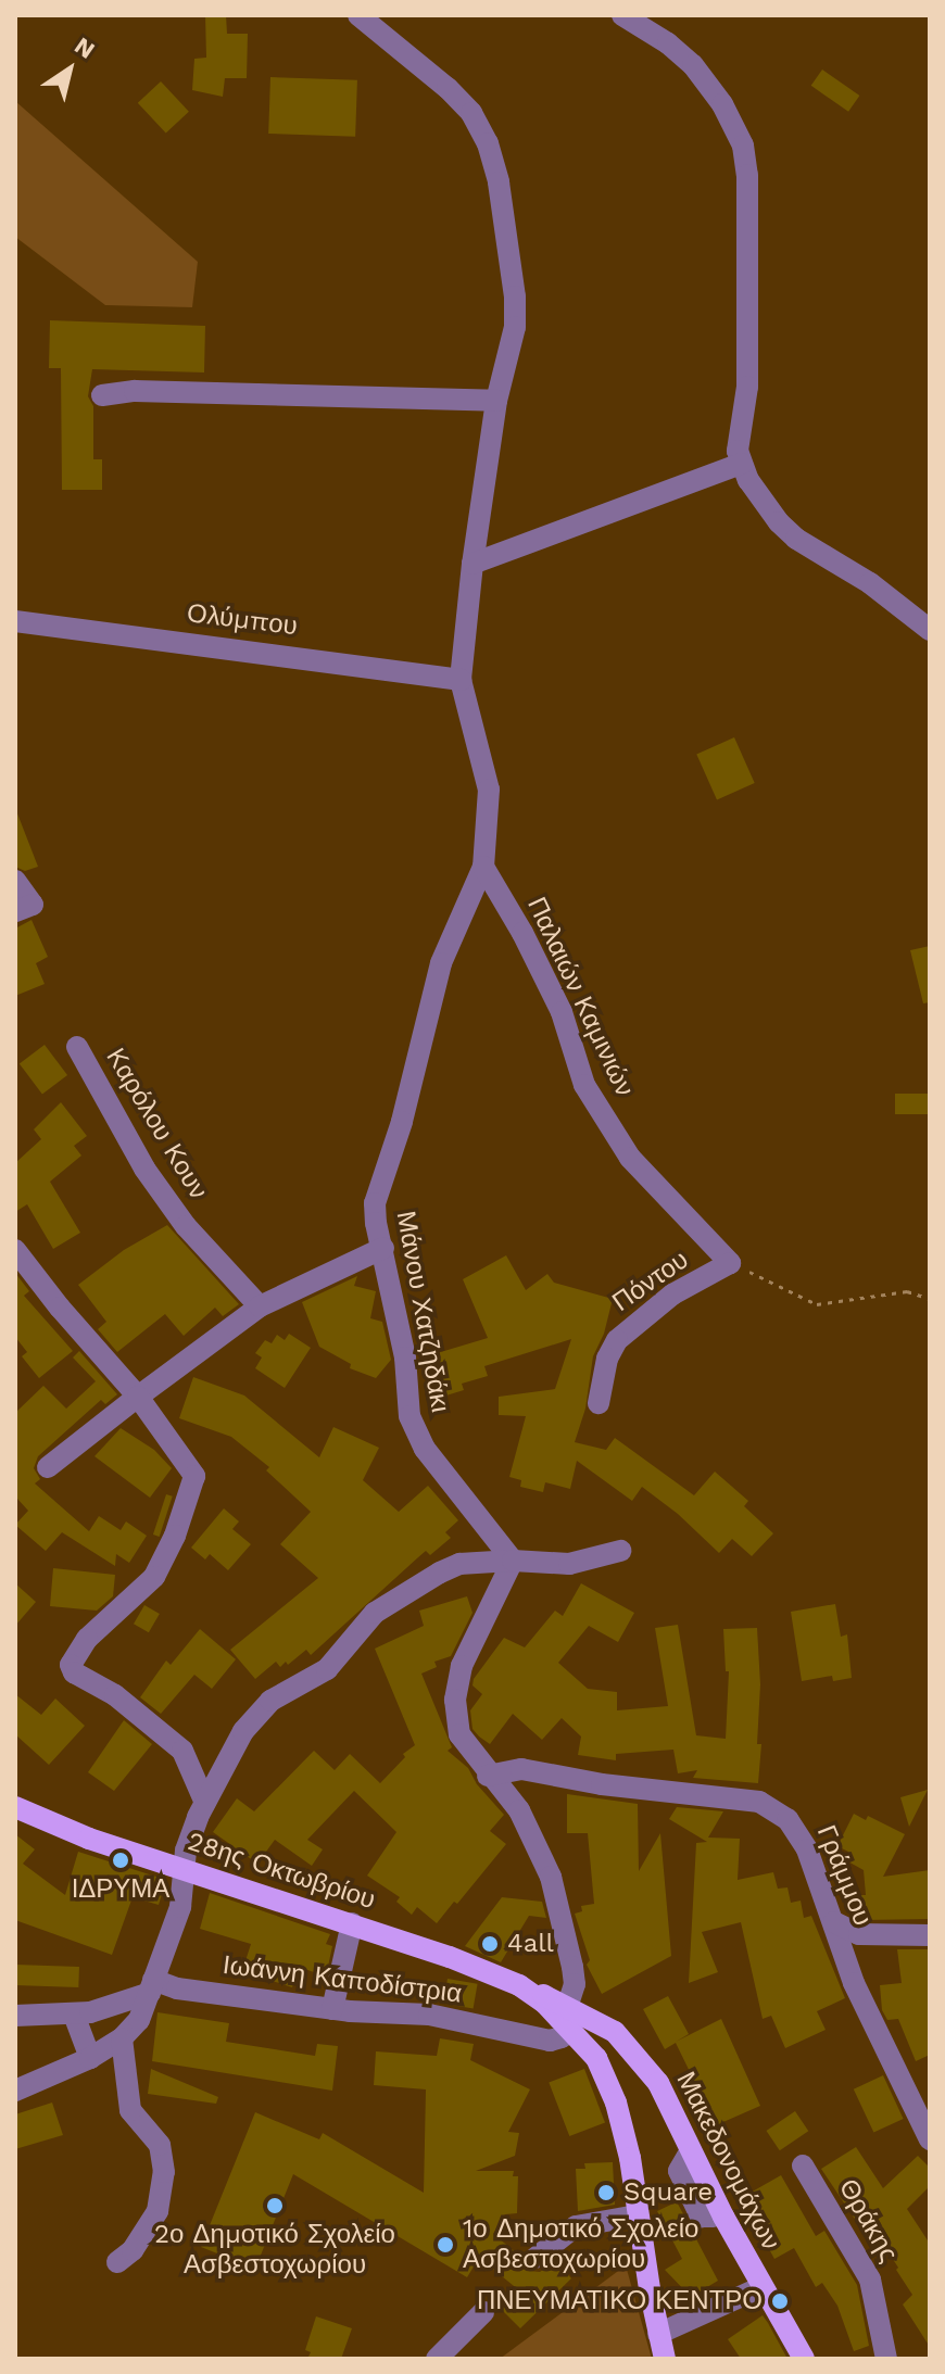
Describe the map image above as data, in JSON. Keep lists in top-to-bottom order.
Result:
{
  "streets": {
    "main road": ["28ης Οκτωβρίου", "Μακεδονομάχων"],
    "street": [
      "Ολύμπου",
      "Παλαιών Καμινιών",
      "Καρόλου Κουν",
      "Πόντου",
      "Μάνου Χατζηδάκι",
      "Γράμμου",
      "Ιωάννη Καποδίστρια",
      "Θράκης"
    ]
  },
  "crossings": [
    ["Ολύμπου", "Μάνου Χατζηδάκι"],
    ["Παλαιών Καμινιών", "Πόντου"],
    ["Παλαιών Καμινιών", "Μάνου Χατζηδάκι"],
    ["28ης Οκτωβρίου", "Μακεδονομάχων"]
  ],
  "places": [
    "ΙΔΡΥΜΑ",
    "4all",
    "Square",
    "2ο Δημοτικό Σχολείο Ασβεστοχωρίου",
    "1ο Δημοτικό Σχολείο Ασβεστοχωρίου",
    "ΠΝΕΥΜΑΤΙΚΟ ΚΕΝΤΡΟ"
  ],
  "north": "top right"
}
